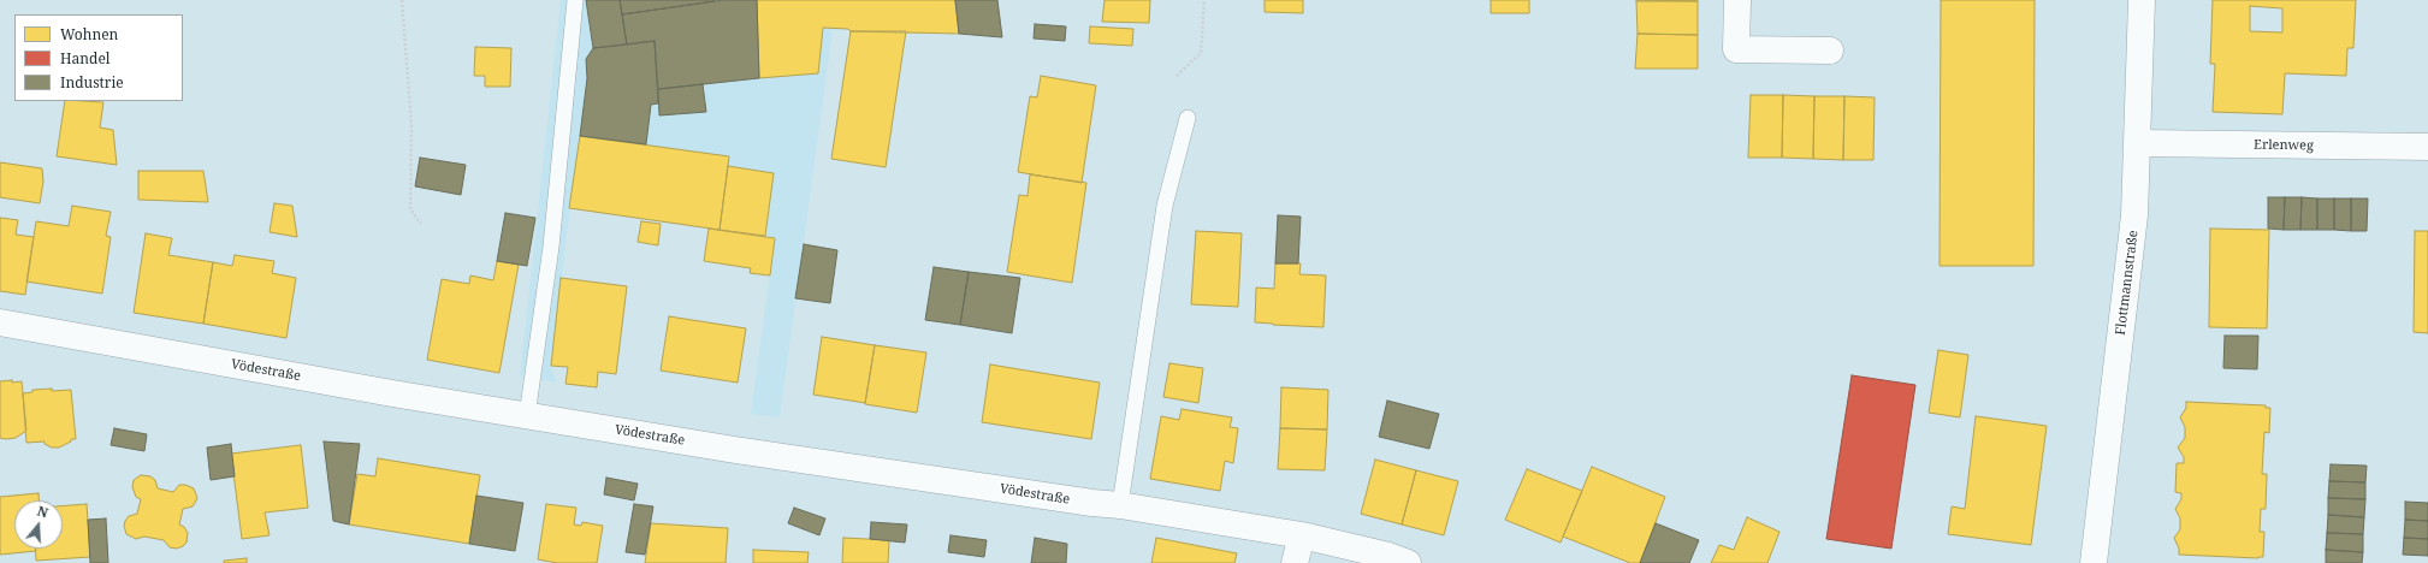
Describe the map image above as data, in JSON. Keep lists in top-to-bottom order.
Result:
{
  "streets": {
    "street": ["Erlenweg", "Flottmannstraße", "Vödestraße"]
  },
  "crossings": [
    ["Erlenweg", "Flottmannstraße"]
  ],
  "legend": ["Wohnen", "Handel", "Industrie"],
  "north": "top"
}
